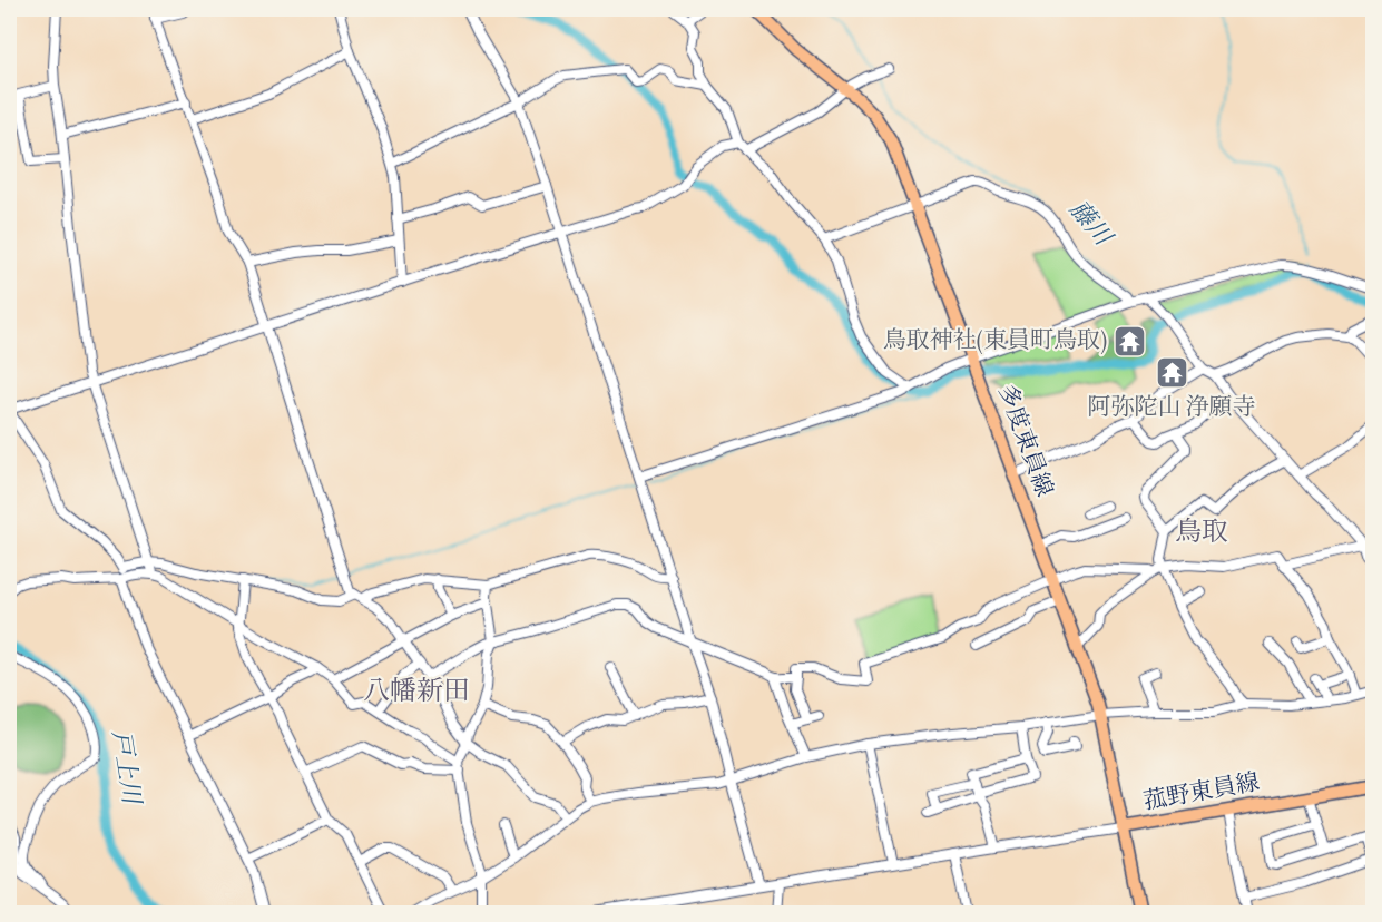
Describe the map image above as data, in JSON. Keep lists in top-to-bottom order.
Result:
{
  "streets": {
    "main road": ["多度東員線", "菰野東員線"]
  },
  "crossings": [
    ["多度東員線", "菰野東員線"]
  ],
  "districts": ["鳥取", "八幡新田"],
  "water": ["藤川", "戸上川"],
  "places": {
    "temple": ["鳥取神社(東員町鳥取)", "阿弥陀山 浄願寺"]
  }
}
